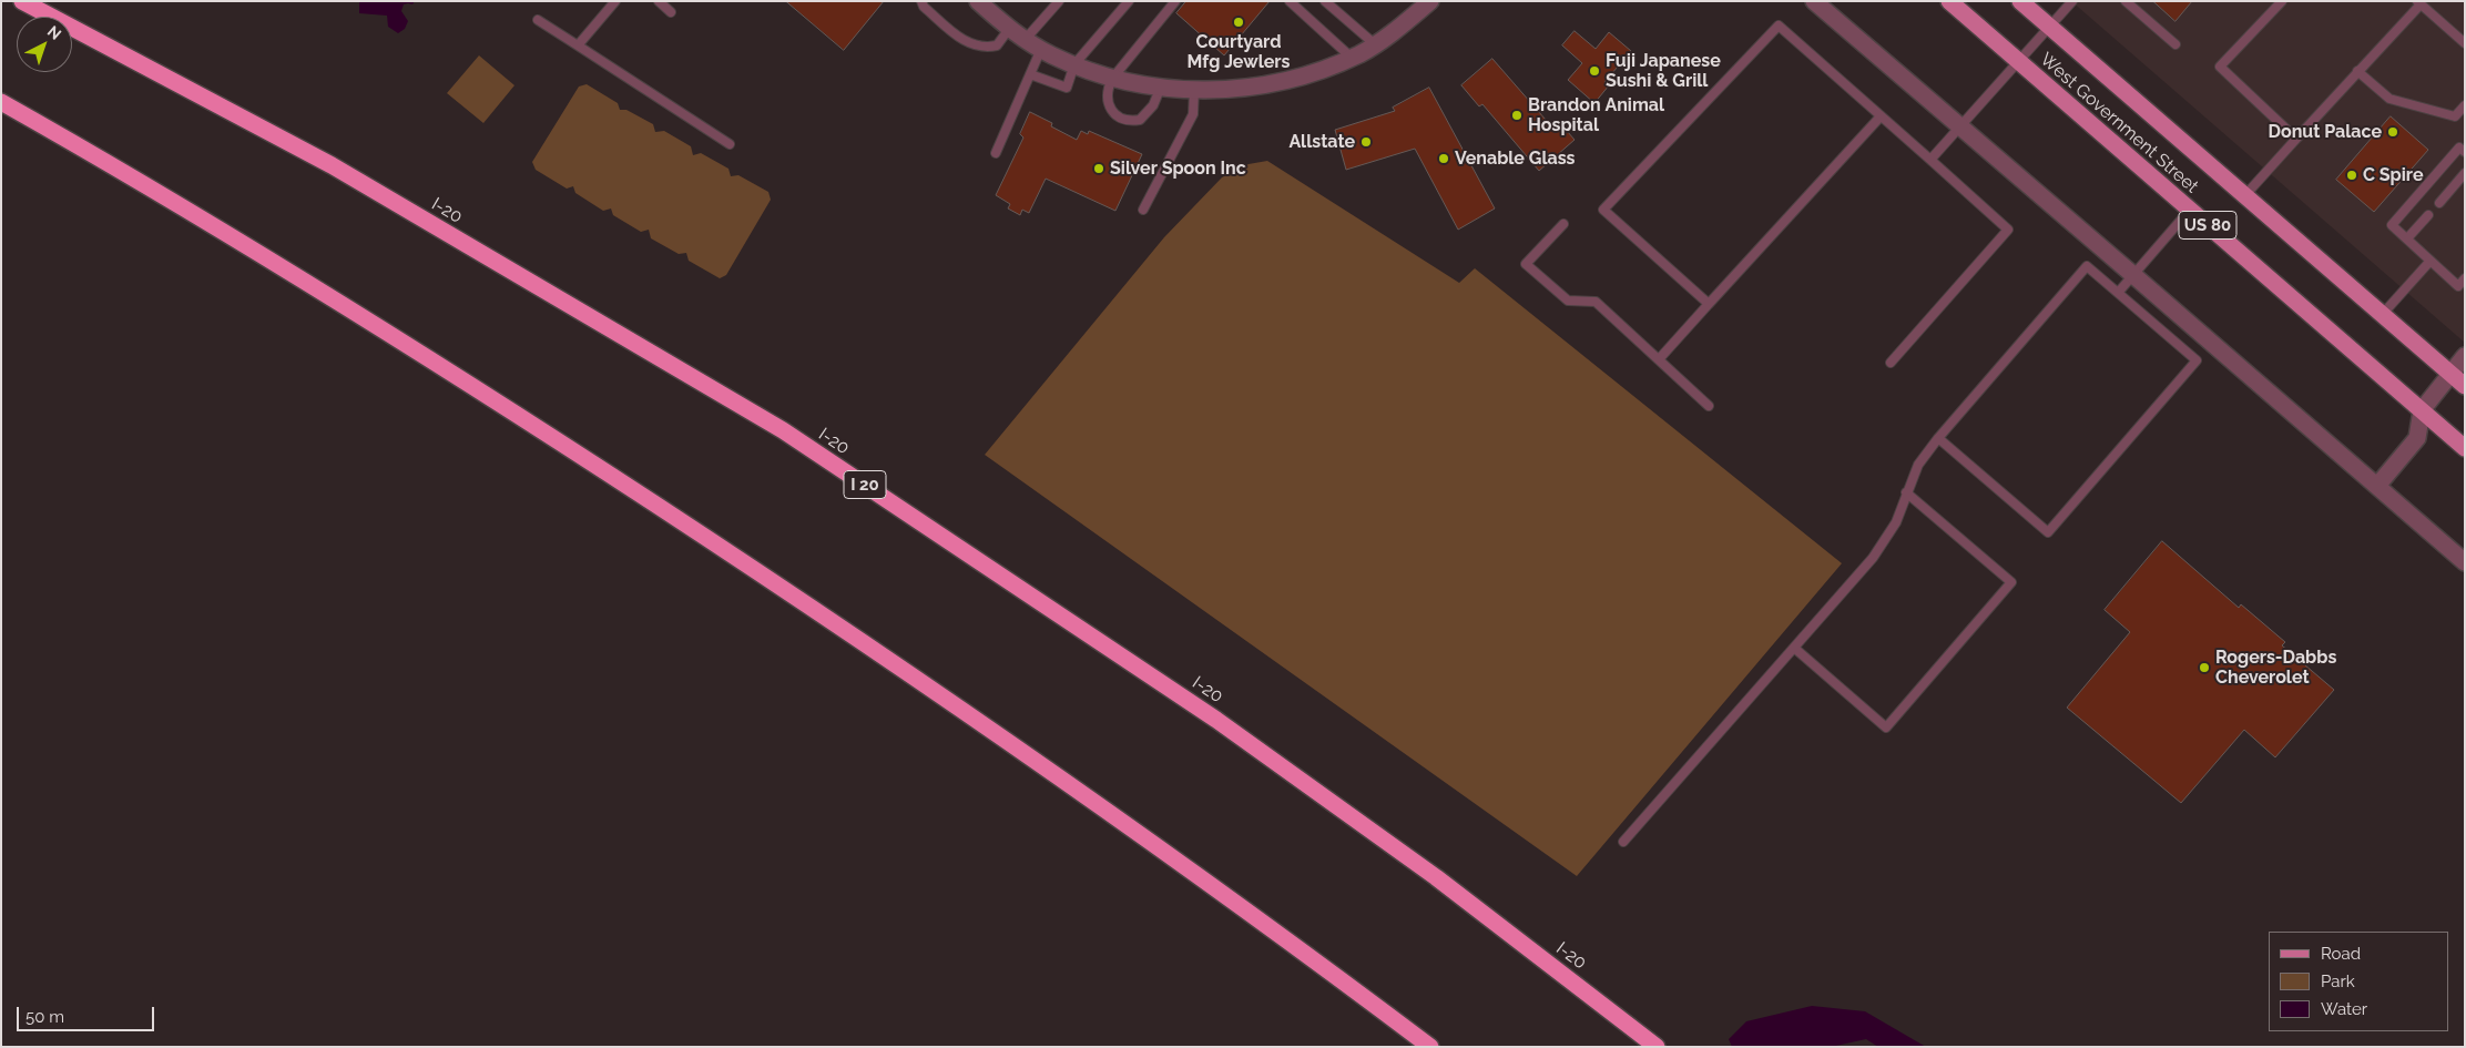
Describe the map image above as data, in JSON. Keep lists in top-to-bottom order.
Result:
{
  "streets": {
    "highway": ["I-20", "I 20"],
    "main road": ["West Government Street", "US 80"]
  },
  "places": [
    "Courtyard Mfg Jewlers",
    "Fuji Japanese Sushi & Grill",
    "Brandon Animal Hospital",
    "Donut Palace",
    "Allstate",
    "Venable Glass",
    "Silver Spoon Inc",
    "C Spire",
    "Rogers-Dabbs Cheverolet"
  ],
  "legend": ["Road", "Park", "Water"],
  "scale_bar": "50 m",
  "north": "top right"
}
